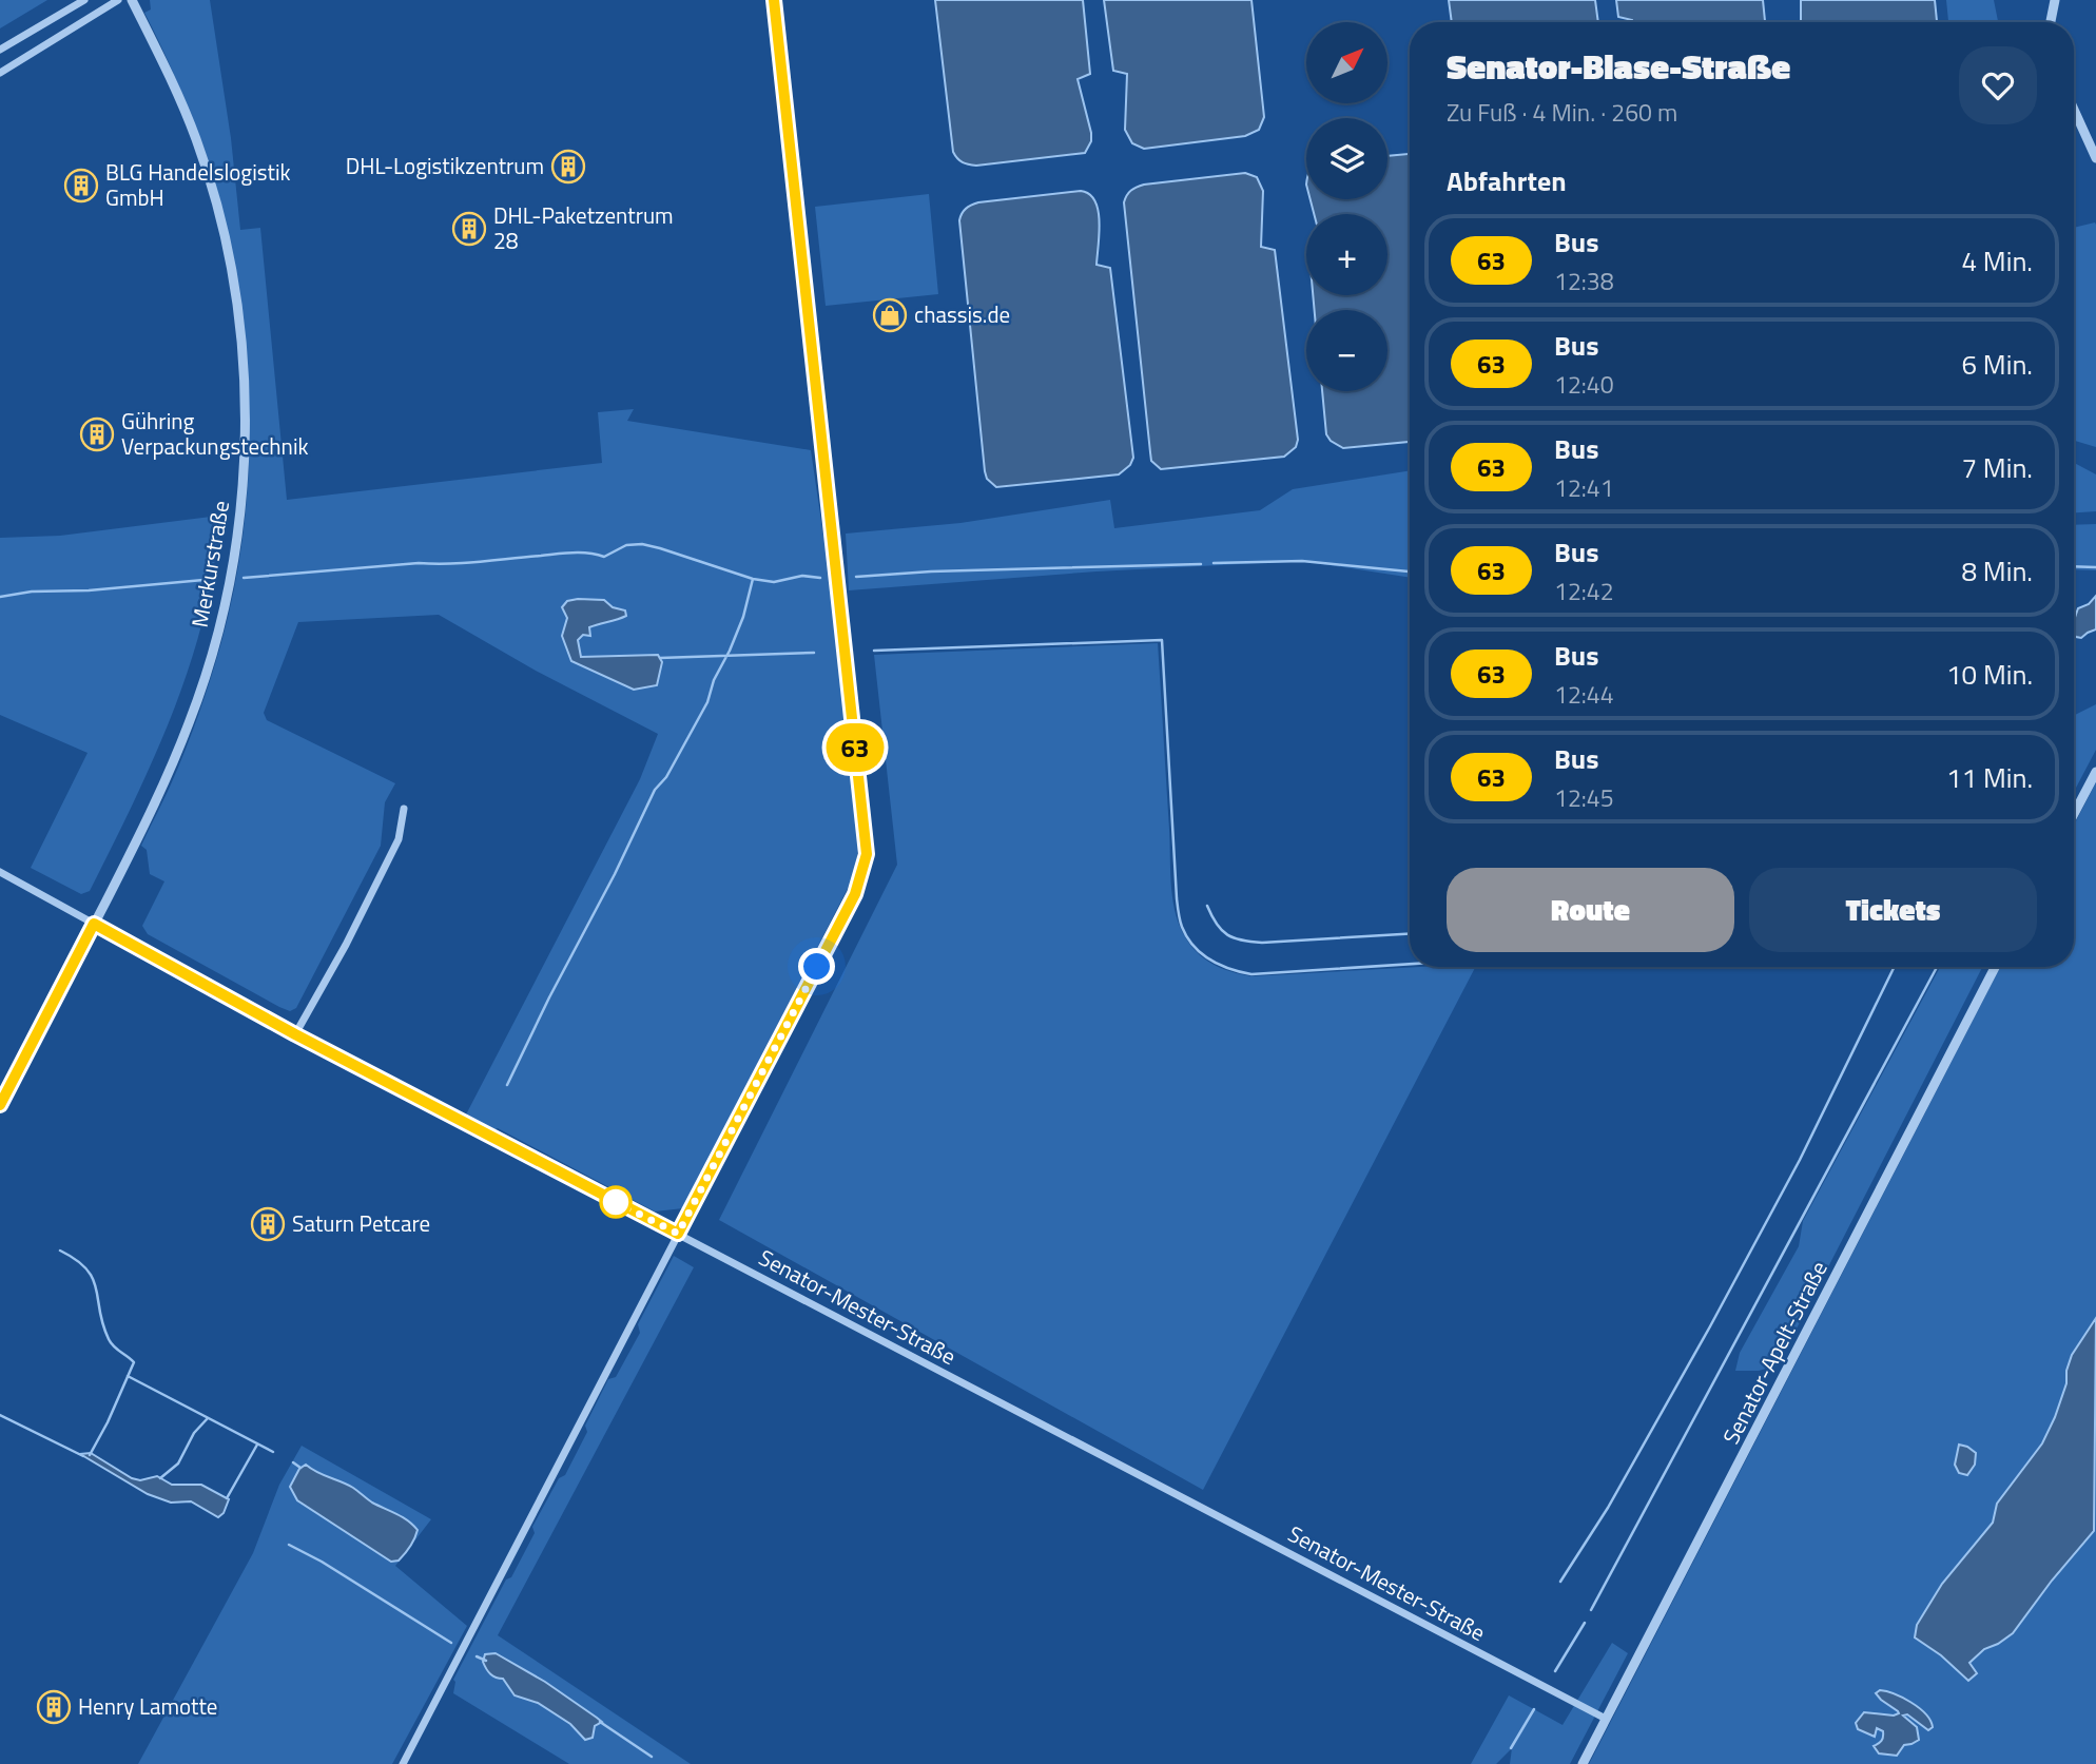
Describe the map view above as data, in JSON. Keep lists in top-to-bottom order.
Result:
{
  "streets": {
    "street": ["Merkurstraße", "Senator-Mester-Straße", "Senator-Apelt-Straße"]
  },
  "crossings": [
    ["Merkurstraße", "Senator-Mester-Straße"],
    ["Senator-Mester-Straße", "Senator-Apelt-Straße"]
  ],
  "places": {
    "building": [
      "DHL-Logistikzentrum",
      "BLG Handelslogistik GmbH",
      "DHL-Paketzentrum 28",
      "Gühring Verpackungstechnik",
      "Saturn Petcare",
      "Henry Lamotte"
    ],
    "shop": ["chassis.de"]
  },
  "lines": ["bus line 63"],
  "north": "top right",
  "page": {
    "on_map": "63",
    "map_buttons": ["+", "−"],
    "heading": [
      ["Senator-Blase-Straße", "Zu Fuß · 4 Min. · 260 m"],
      "Abfahrten"
    ],
    "list": [
      {
        "mark": "63",
        "name": "Bus",
        "note": "12:38",
        "value": "4 Min."
      },
      {
        "mark": "63",
        "name": "Bus",
        "note": "12:40",
        "value": "6 Min."
      },
      {
        "mark": "63",
        "name": "Bus",
        "note": "12:41",
        "value": "7 Min."
      },
      {
        "mark": "63",
        "name": "Bus",
        "note": "12:42",
        "value": "8 Min."
      },
      {
        "mark": "63",
        "name": "Bus",
        "note": "12:44",
        "value": "10 Min."
      },
      {
        "mark": "63",
        "name": "Bus",
        "note": "12:45",
        "value": "11 Min."
      }
    ],
    "buttons": ["Route", "Tickets"]
  }
}
